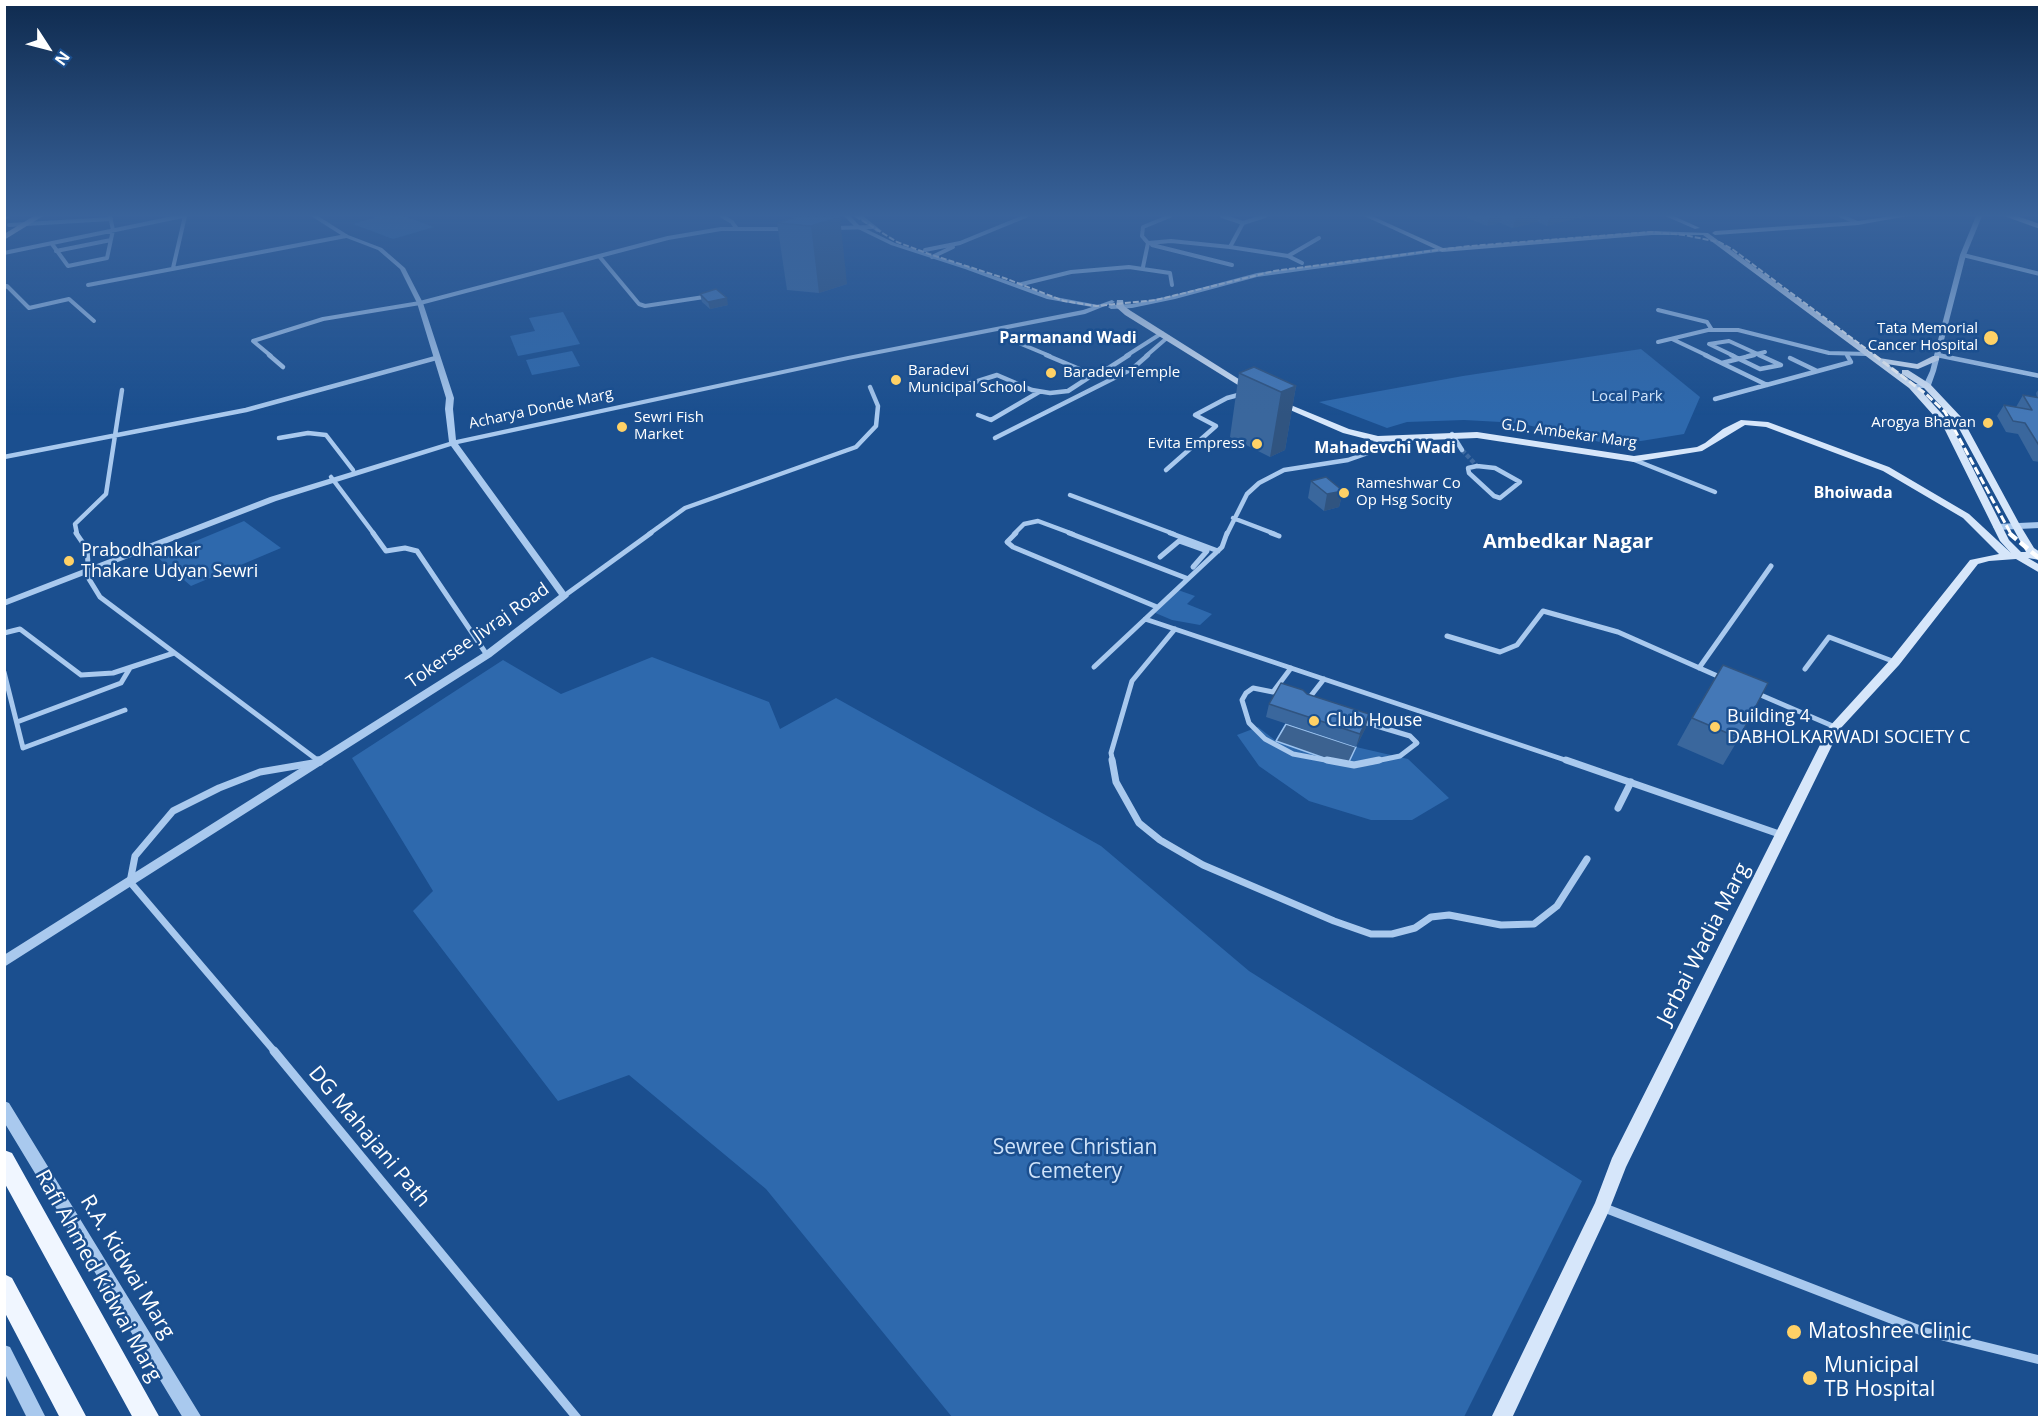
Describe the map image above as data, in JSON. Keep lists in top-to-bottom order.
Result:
{
  "streets": {
    "main road": ["G.D. Ambekar Marg", "Jerbai Wadia Marg", "Rafi Ahmed Kidwai Marg"],
    "street": [
      "Acharya Donde Marg",
      "Tokersee Jivraj Road",
      "DG Mahajani Path",
      "R.A. Kidwai Marg"
    ]
  },
  "crossings": [
    ["Acharya Donde Marg", "Tokersee Jivraj Road"],
    ["G.D. Ambekar Marg", "Jerbai Wadia Marg"],
    ["Tokersee Jivraj Road", "DG Mahajani Path"]
  ],
  "districts": [
    "Parmanand Wadi",
    "Mahadevchi Wadi",
    "Bhoiwada",
    "Ambedkar Nagar"
  ],
  "parks": ["Local Park", "Sewree Christian Cemetery"],
  "places": [
    "Tata Memorial Cancer Hospital",
    "Baradevi Temple",
    "Baradevi Municipal School",
    "Arogya Bhavan",
    "Sewri Fish Market",
    "Evita Empress",
    "Rameshwar Co Op Hsg Socity",
    "Prabodhankar Thakare Udyan Sewri",
    "Club House",
    "Building 4 DABHOLKARWADI SOCIETY C",
    "Matoshree Clinic",
    "Municipal TB Hospital"
  ],
  "north": "bottom right"
}
